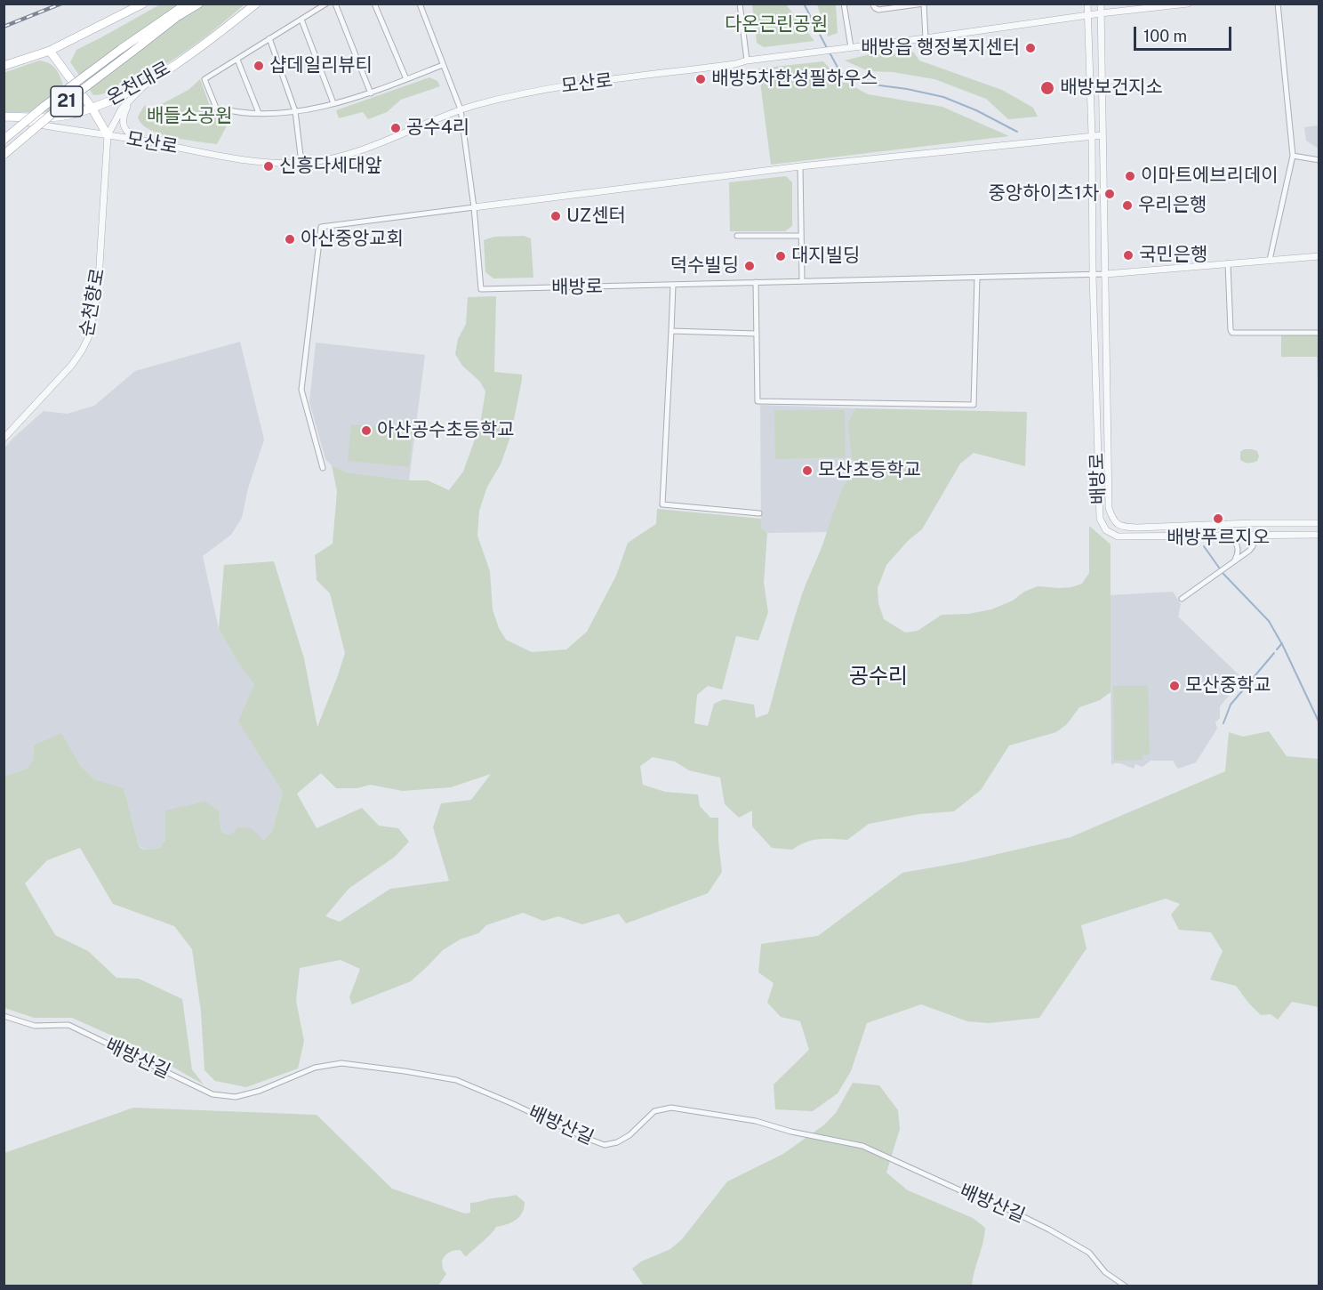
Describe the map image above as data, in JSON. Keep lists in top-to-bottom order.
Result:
{
  "streets": {
    "main road": ["온천대로", "21"],
    "street": [
      "모산로",
      "배방로",
      "순천향로",
      "배방산길"
    ]
  },
  "crossings": [
    ["온천대로", "모산로"],
    ["모산로", "배방로"],
    ["모산로", "순천향로"]
  ],
  "districts": ["공수리"],
  "parks": ["다온근린공원", "배들소공원"],
  "places": [
    "배방읍 행정복지센터",
    "샵데일리뷰티",
    "배방5차한성필하우스",
    "배방보건지소",
    "공수4리",
    "신흥다세대앞",
    "이마트에브리데이",
    "중앙하이츠1차",
    "우리은행",
    "UZ센터",
    "아산중앙교회",
    "국민은행",
    "대지빌딩",
    "덕수빌딩",
    "아산공수초등학교",
    "모산초등학교",
    "배방푸르지오",
    "모산중학교"
  ],
  "scale_bar": "100 m"
}
